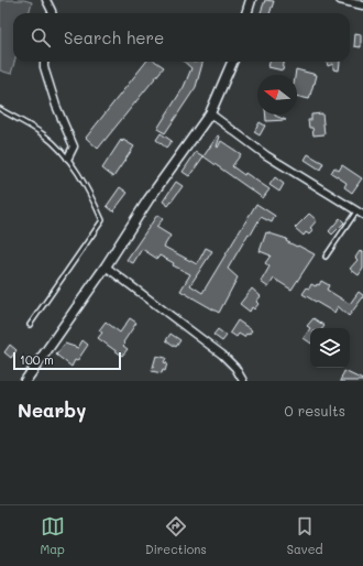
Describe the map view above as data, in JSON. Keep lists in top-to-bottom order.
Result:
{
  "scale_bar": "100 m",
  "north": "left",
  "page": {
    "search": "Search here",
    "scale": "100 m",
    "heading": ["Nearby", "0 results"],
    "nav": ["Map", "Directions", "Saved"]
  }
}
